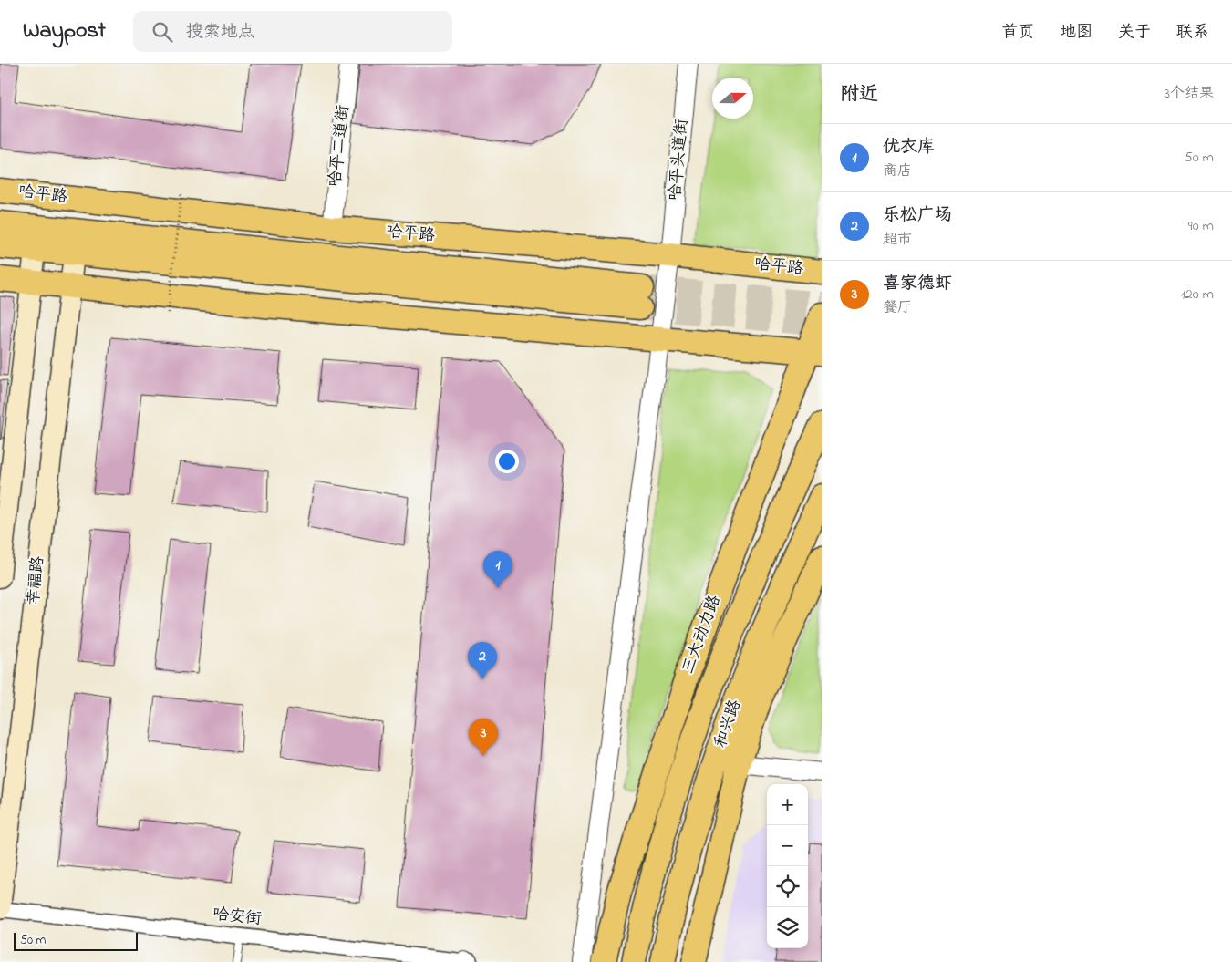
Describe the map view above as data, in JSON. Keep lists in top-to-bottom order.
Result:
{
  "streets": {
    "highway": ["哈平路", "三大动力路", "和兴路"],
    "main road": ["幸福路"],
    "street": ["哈平二道街", "哈平头道街", "哈安街"]
  },
  "crossings": [
    ["哈平二道街", "哈平路"],
    ["哈平头道街", "哈平路"],
    ["哈平路", "幸福路"],
    ["幸福路", "哈安街"]
  ],
  "scale_bar": "50 m",
  "north": "right",
  "page": {
    "header": "Waypost",
    "search": "搜索地点",
    "nav": [
      "首页",
      "地图",
      "关于",
      "联系"
    ],
    "heading": ["附近", "3个结果"],
    "list": [
      {
        "mark": "1",
        "name": "优衣库",
        "note": "商店",
        "value": "50 m"
      },
      {
        "mark": "2",
        "name": "乐松广场",
        "note": "超市",
        "value": "90 m"
      },
      {
        "mark": "3",
        "name": "喜家德虾",
        "note": "餐厅",
        "value": "120 m"
      }
    ],
    "pins": ["1", "2", "3"],
    "map_buttons": ["+", "−"],
    "scale": "50 m"
  }
}
